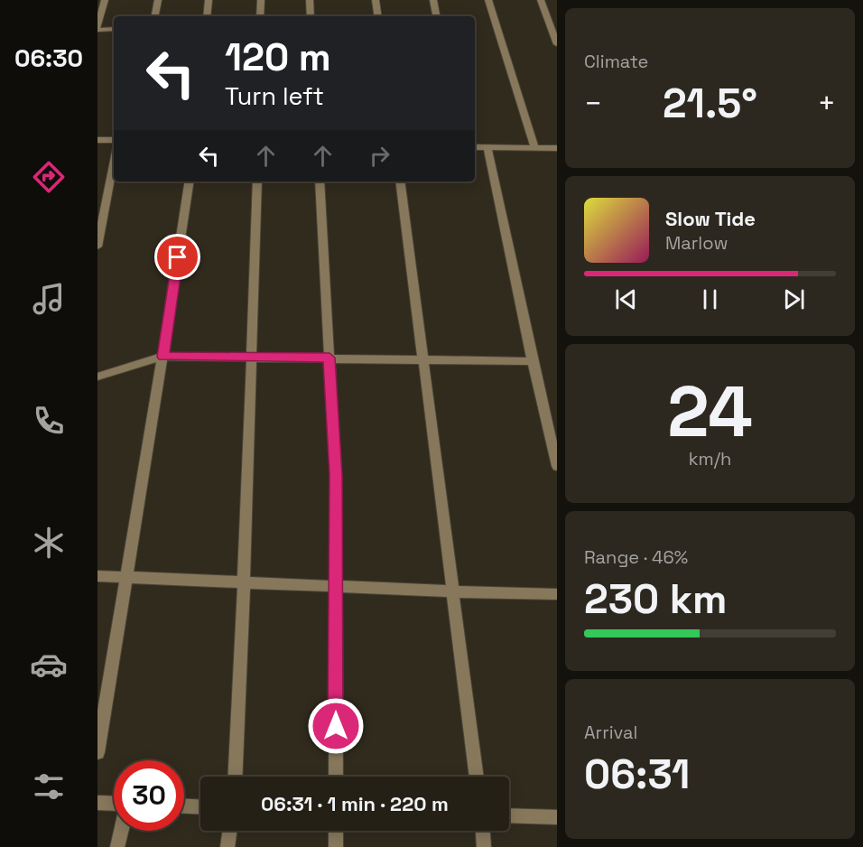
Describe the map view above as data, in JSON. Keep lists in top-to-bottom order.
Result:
{
  "page": {
    "tabs": "06:30",
    "tile": [
      "Climate",
      ["24", "km/h"],
      ["Range · 46%", "230 km"],
      ["Arrival", "06:31"]
    ],
    "turn": ["120 m", "Turn left"],
    "heat": ["−", "21.5°", "+"],
    "song": ["Slow Tide", "Marlow"],
    "limit": "30",
    "trip": "06:31 · 1 min · 220 m"
  }
}
